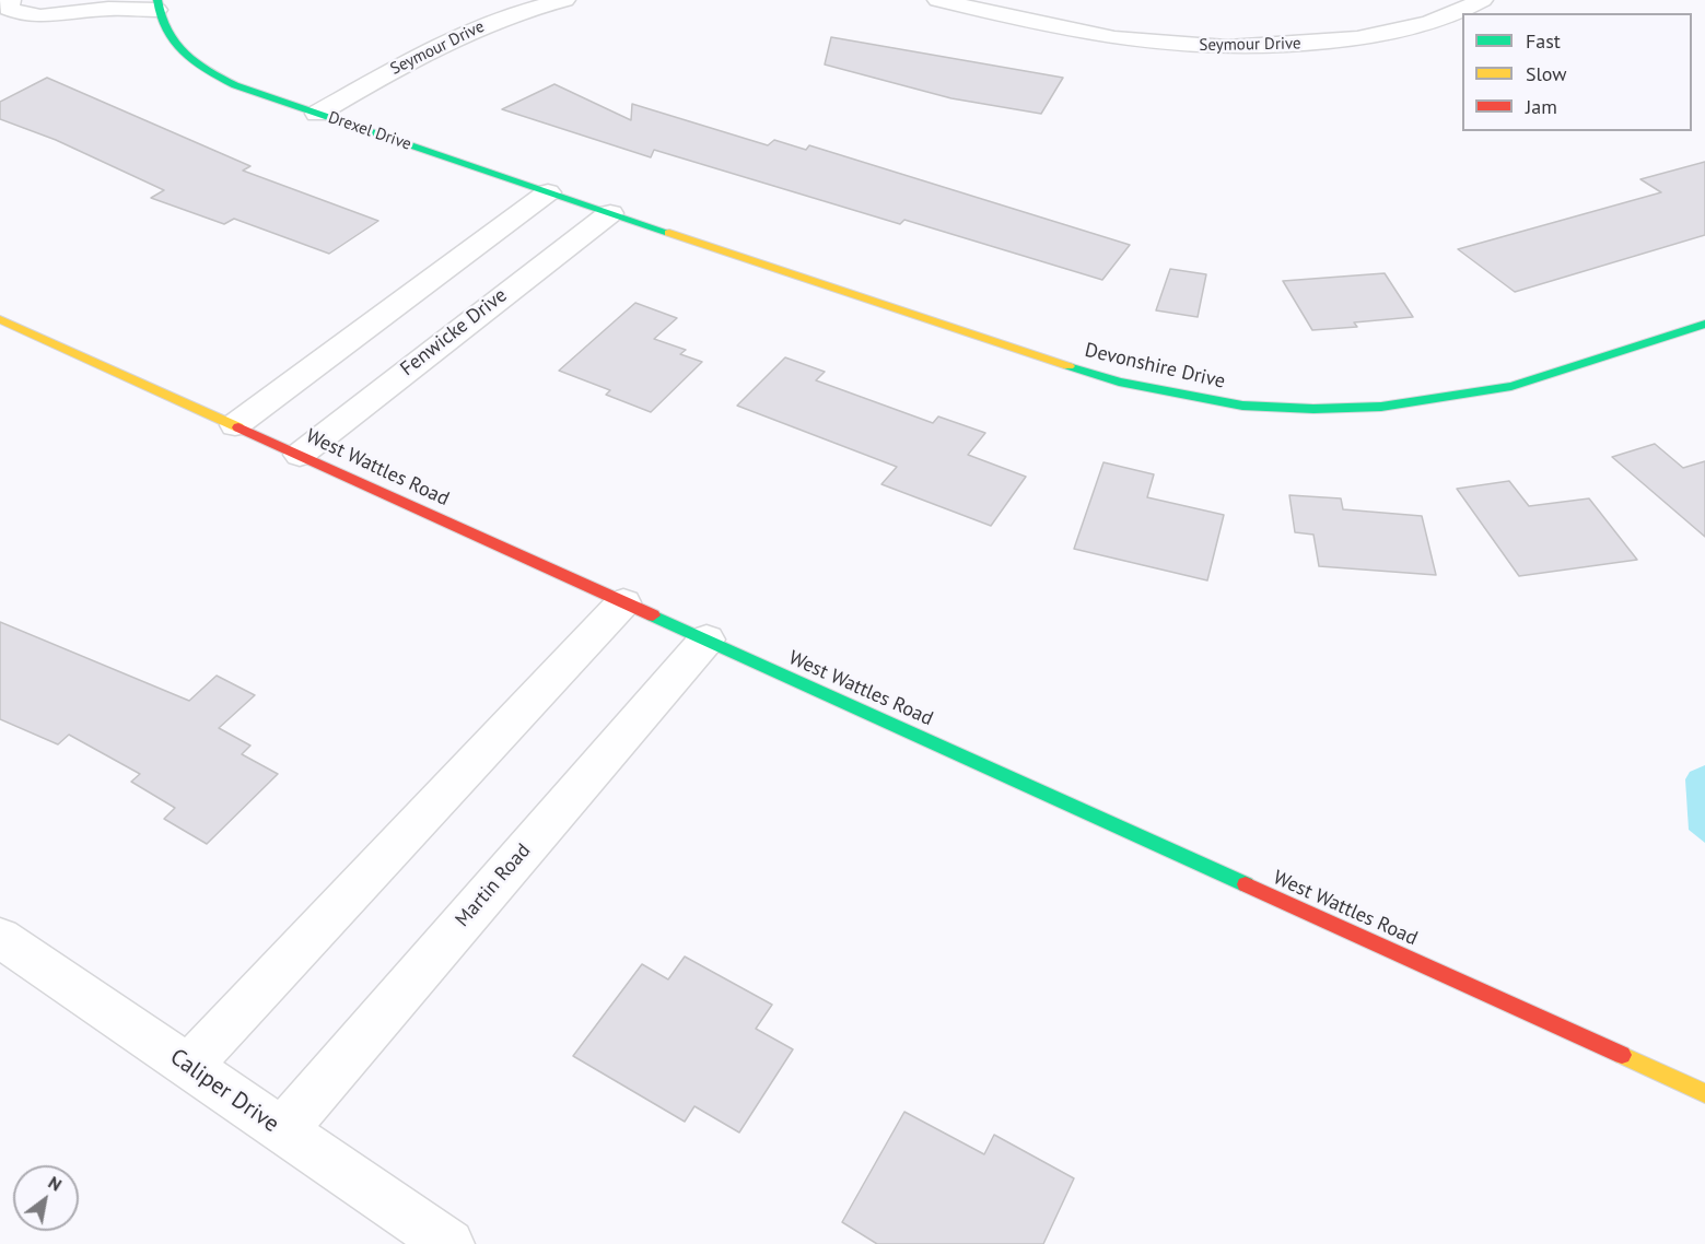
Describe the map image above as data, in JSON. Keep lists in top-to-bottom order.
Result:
{
  "streets": {
    "street": [
      "Seymour Drive",
      "Drexel Drive",
      "Fenwicke Drive",
      "Devonshire Drive",
      "West Wattles Road",
      "Martin Road",
      "Caliper Drive"
    ]
  },
  "crossings": [
    ["Seymour Drive", "Drexel Drive"],
    ["Drexel Drive", "Fenwicke Drive"],
    ["Drexel Drive", "Devonshire Drive"],
    ["Fenwicke Drive", "Devonshire Drive"],
    ["Fenwicke Drive", "West Wattles Road"],
    ["West Wattles Road", "Martin Road"],
    ["Martin Road", "Caliper Drive"]
  ],
  "legend": ["Fast", "Slow", "Jam"],
  "north": "top right"
}
